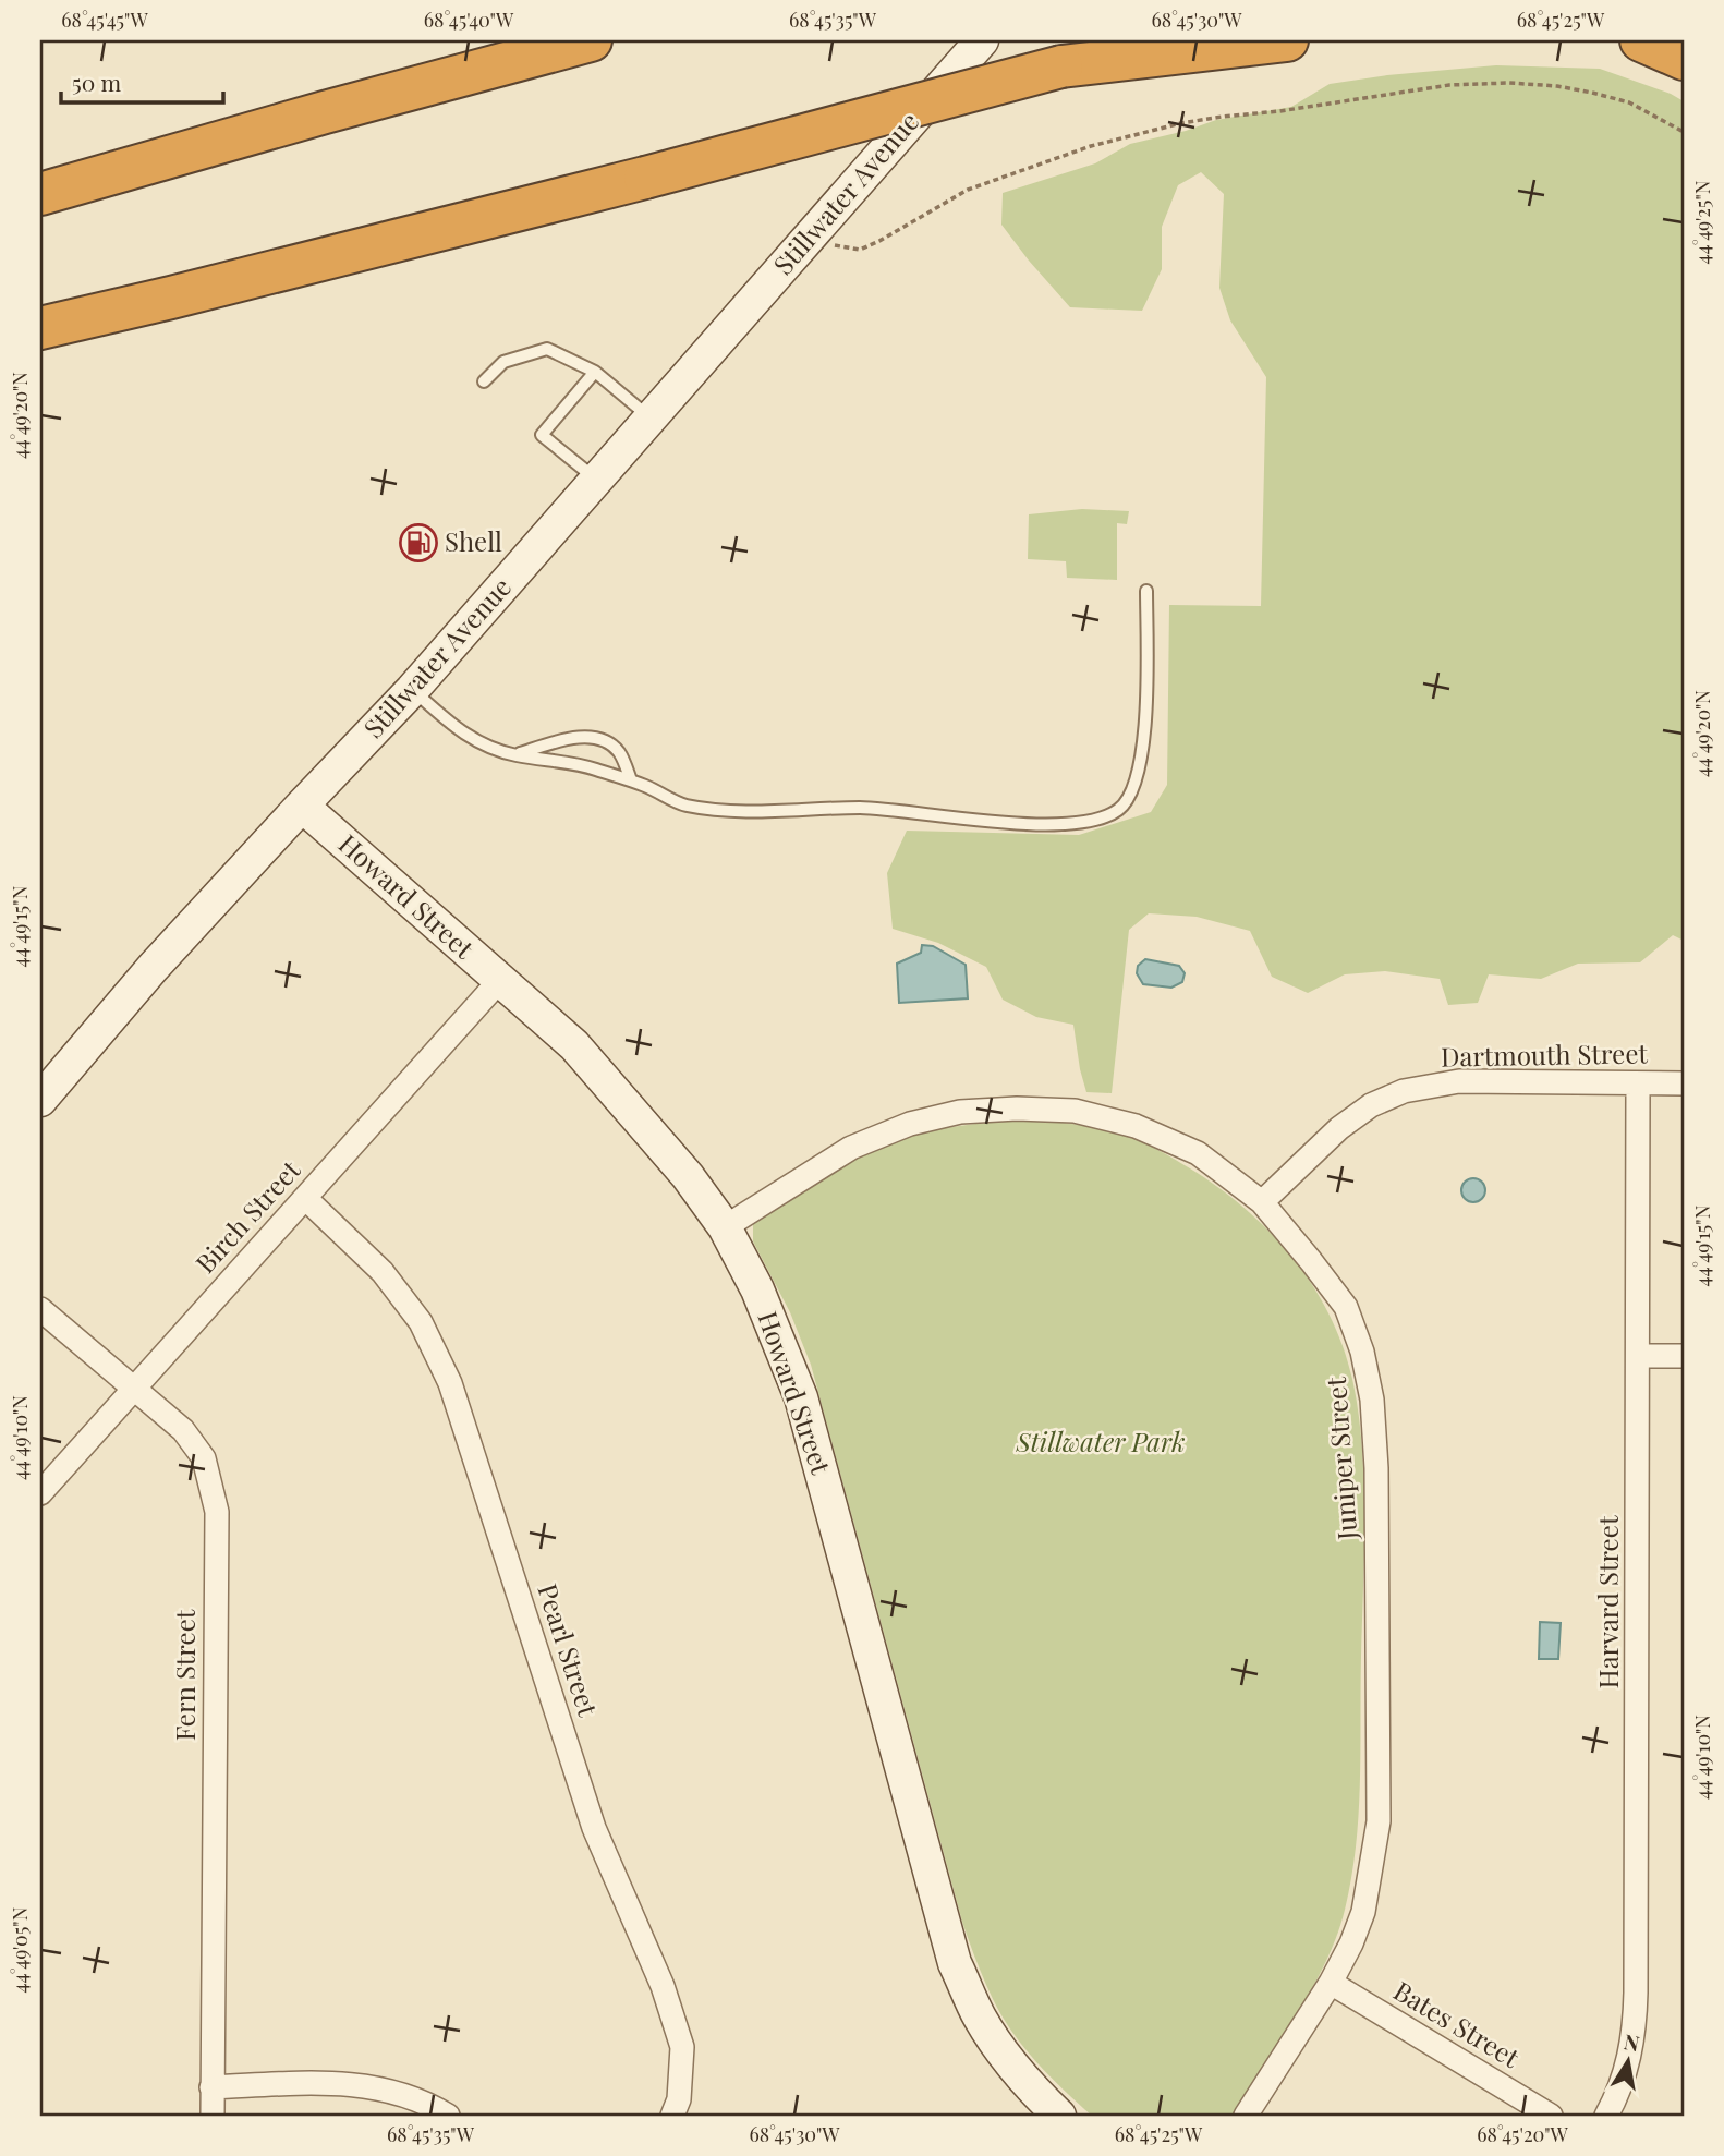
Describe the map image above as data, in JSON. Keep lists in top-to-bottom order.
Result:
{
  "streets": {
    "street": [
      "Stillwater Avenue",
      "Howard Street",
      "Dartmouth Street",
      "Birch Street",
      "Juniper Street",
      "Harvard Street",
      "Pearl Street",
      "Fern Street",
      "Bates Street"
    ]
  },
  "crossings": [
    ["Stillwater Avenue", "Howard Street"],
    ["Howard Street", "Birch Street"],
    ["Howard Street", "Juniper Street"],
    ["Dartmouth Street", "Juniper Street"],
    ["Dartmouth Street", "Harvard Street"],
    ["Birch Street", "Pearl Street"],
    ["Birch Street", "Fern Street"],
    ["Juniper Street", "Bates Street"]
  ],
  "parks": ["Stillwater Park"],
  "places": {
    "fuel station": ["Shell"]
  },
  "scale_bar": "50 m",
  "north": "top",
  "coordinates": [
    "68°45'45\"W",
    "68°45'40\"W",
    "68°45'35\"W",
    "68°45'30\"W",
    "68°45'25\"W",
    "44°49'25\"N",
    "44°49'20\"N",
    "44°49'15\"N",
    "44°49'10\"N",
    "44°49'05\"N",
    "68°45'20\"W"
  ]
}
